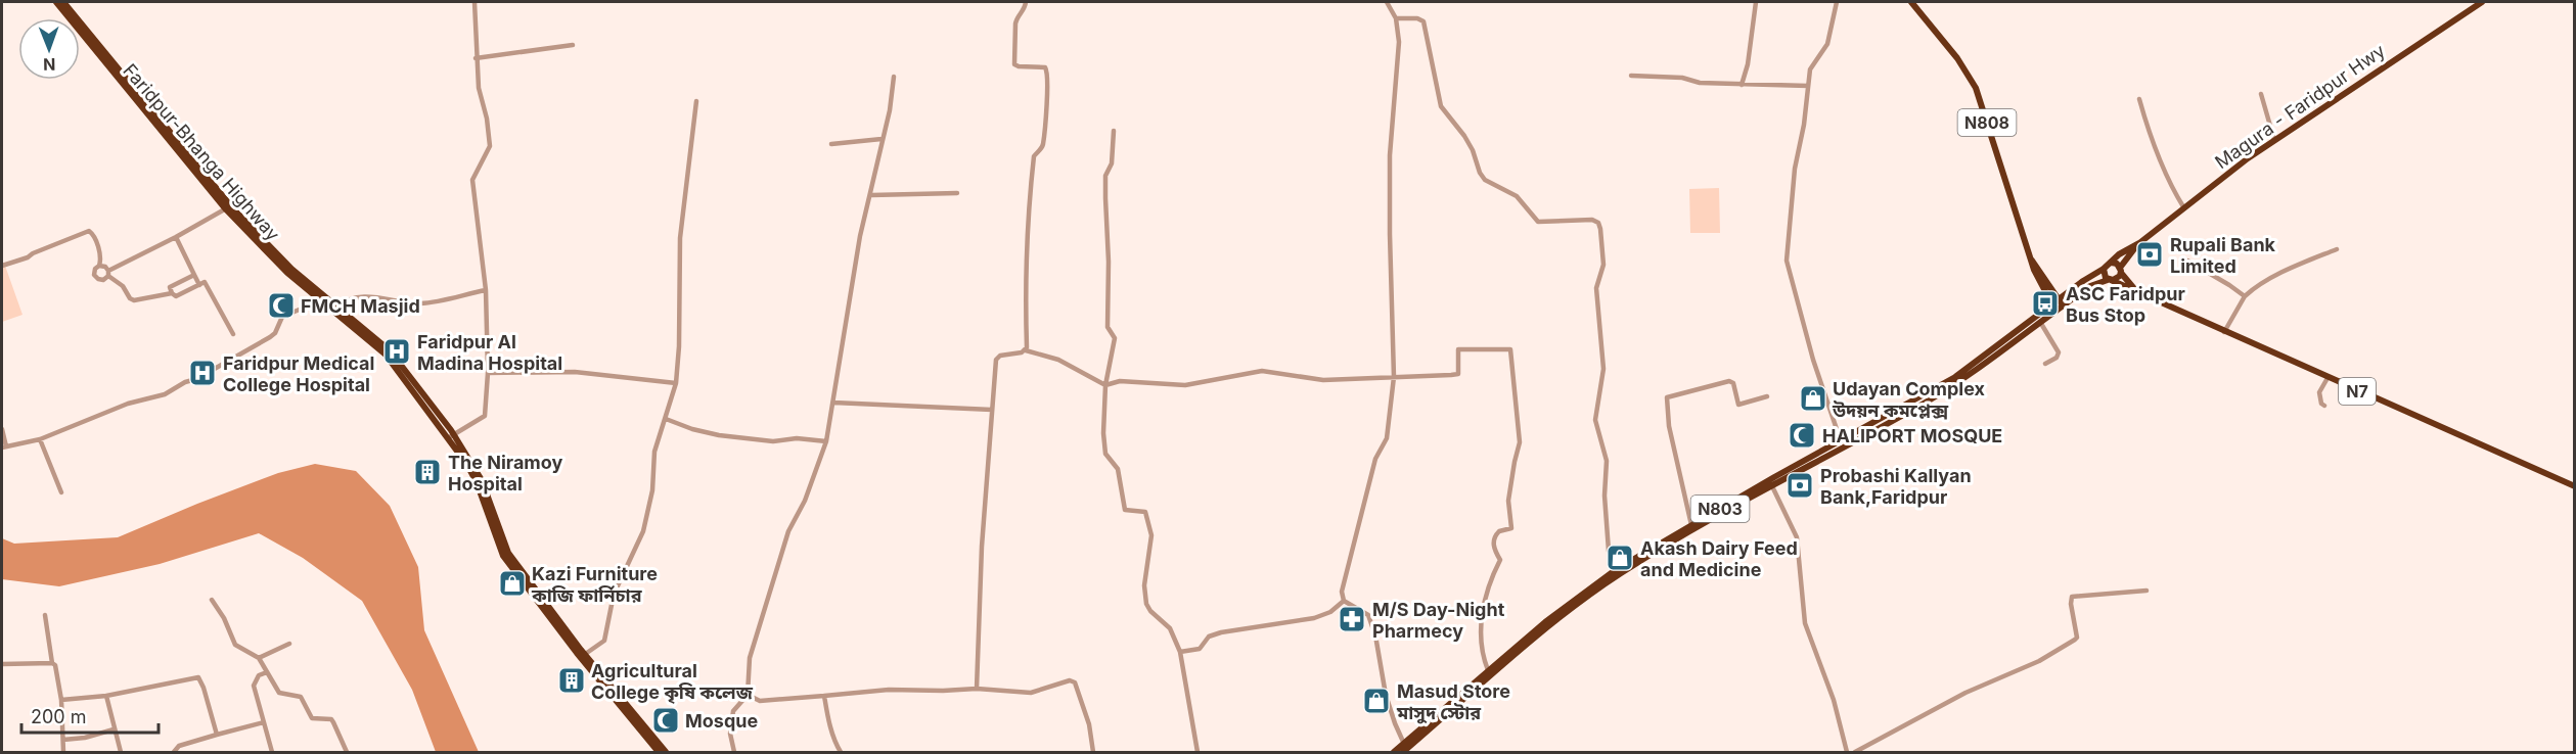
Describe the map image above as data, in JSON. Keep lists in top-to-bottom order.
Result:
{
  "streets": {
    "highway": [
      "Magura - Faridpur Hwy",
      "N808",
      "Faridpur-Bhanga Highway",
      "N7",
      "N803"
    ]
  },
  "crossings": [
    ["N808", "N803"],
    ["N7", "N803"]
  ],
  "places": {
    "bank": ["Rupali Bank Limited", "Probashi Kallyan Bank,Faridpur"],
    "bus stop": ["ASC Faridpur Bus Stop"],
    "mosque": ["FMCH Masjid", "HALIPORT MOSQUE", "Mosque"],
    "hospital": ["Faridpur Al Madina Hospital", "Faridpur Medical College Hospital"],
    "shop": [
      "Udayan Complex উদয়ন কমপ্লেক্স",
      "Akash Dairy Feed and Medicine",
      "Kazi Furniture কাজি ফার্নিচার",
      "Masud Store মাসুদ স্টোর"
    ],
    "building": ["The Niramoy Hospital", "Agricultural College কৃষি কলেজ"],
    "pharmacy": ["M/S Day-Night Pharmecy"]
  },
  "scale_bar": "200 m",
  "north": "bottom"
}
